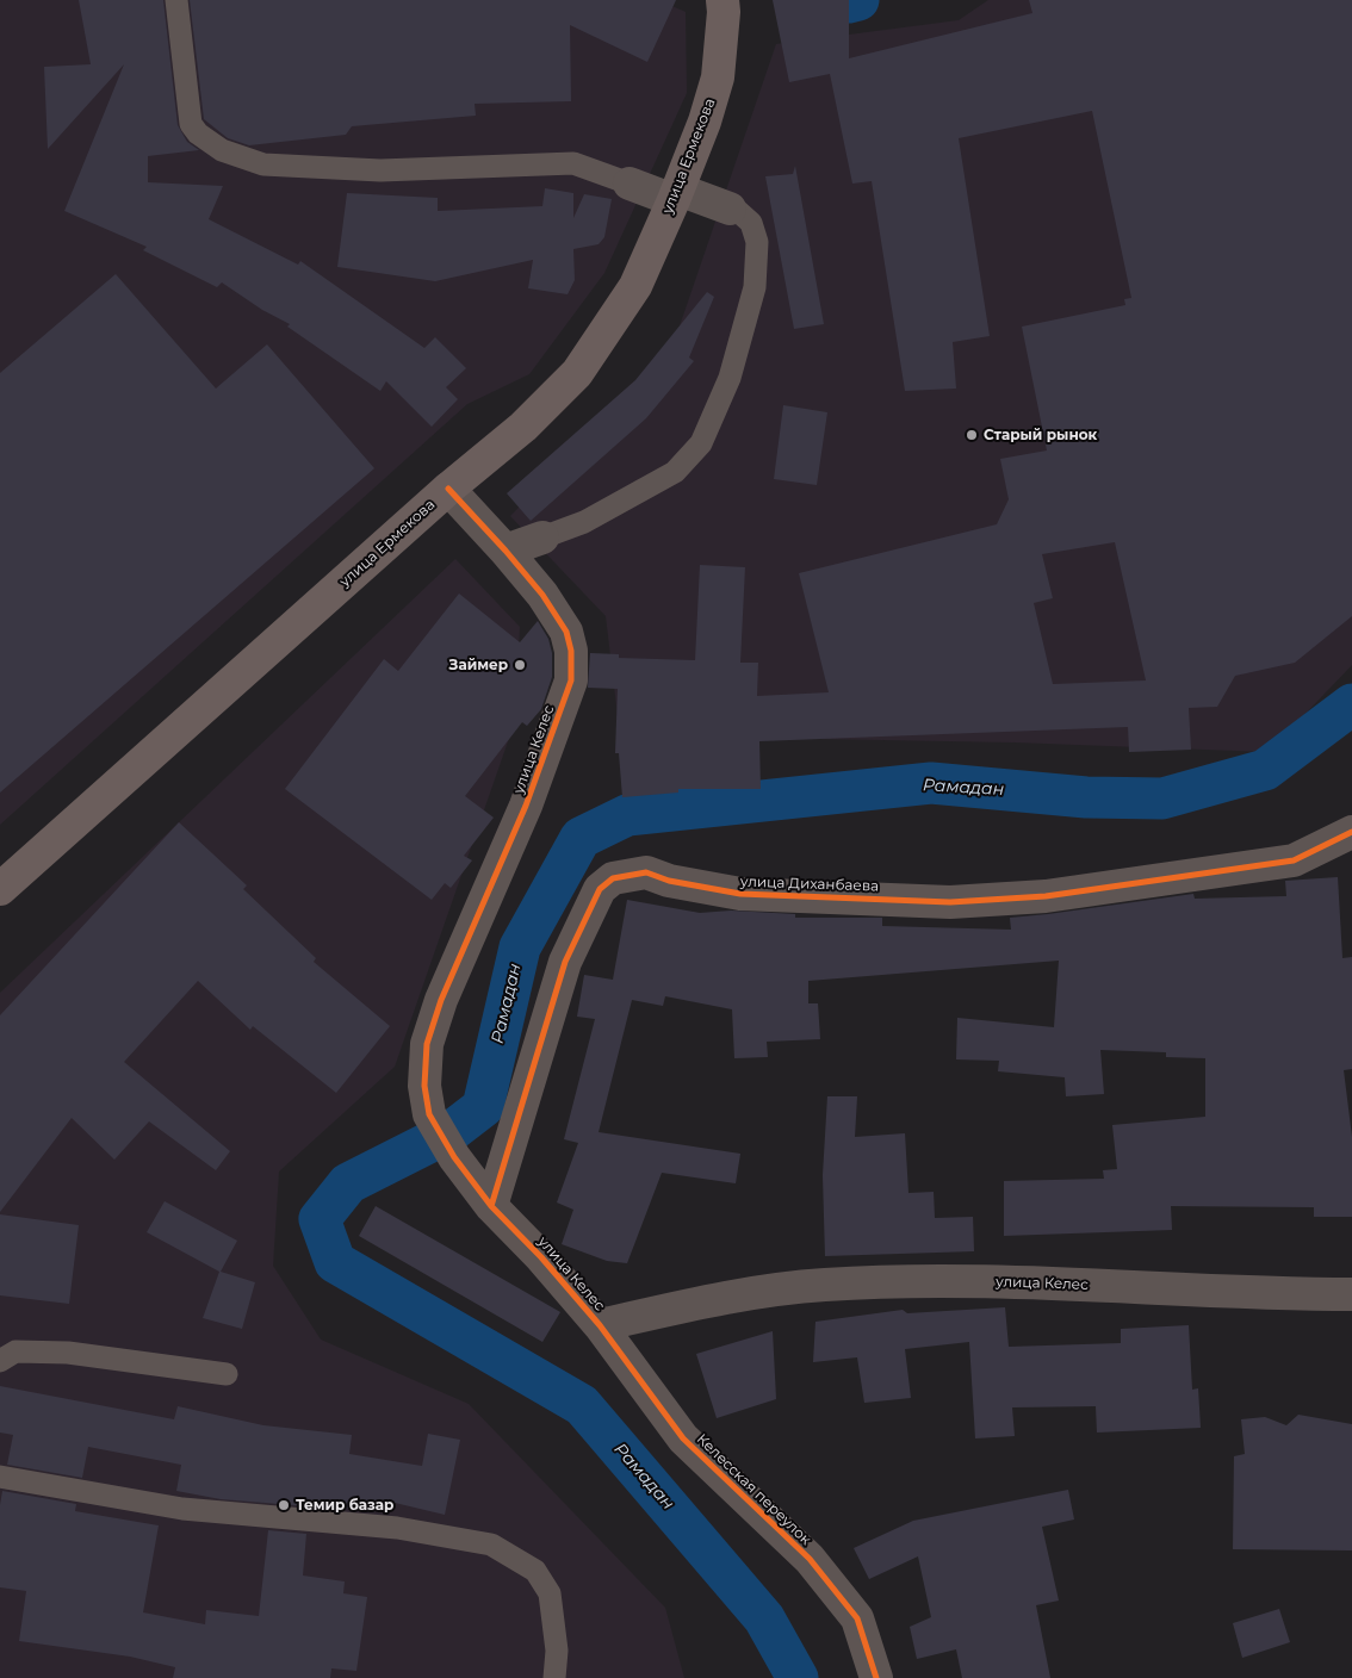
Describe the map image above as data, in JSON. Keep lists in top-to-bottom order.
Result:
{
  "streets": {
    "main road": ["улица Ермекова"],
    "street": ["улица Келес", "улица Диханбаева", "Келесская переулок"]
  },
  "crossings": [
    ["улица Ермекова", "улица Келес"],
    ["улица Келес", "улица Диханбаева"],
    ["улица Келес", "Келесская переулок"]
  ],
  "water": ["Рамадан"],
  "places": ["Старый рынок", "Займер", "Темир базар"]
}
